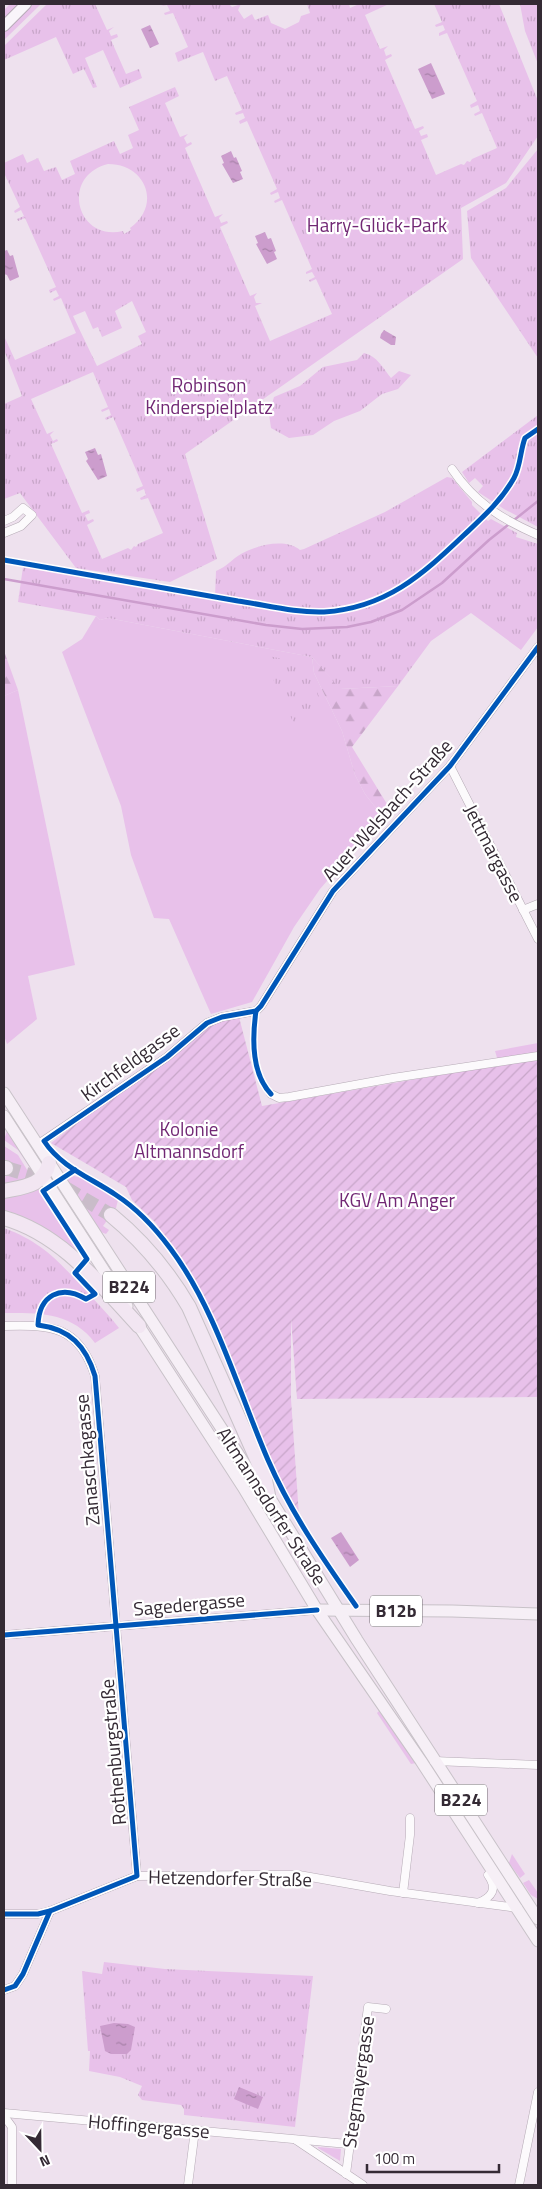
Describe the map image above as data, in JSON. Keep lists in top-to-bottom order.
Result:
{
  "streets": {
    "main road": [
      "B224",
      "Altmannsdorfer Straße",
      "Sagedergasse",
      "B12b"
    ],
    "street": [
      "Auer-Welsbach-Straße",
      "Jettmargasse",
      "Kirchfeldgasse",
      "Zanaschkagasse",
      "Rothenburgstraße",
      "Hetzendorfer Straße",
      "Stegmayergasse",
      "Hoffingergasse"
    ]
  },
  "crossings": [
    ["Auer-Welsbach-Straße", "Jettmargasse"],
    ["Auer-Welsbach-Straße", "Kirchfeldgasse"],
    ["Kirchfeldgasse", "Altmannsdorfer Straße"],
    ["Zanaschkagasse", "Sagedergasse"],
    ["Zanaschkagasse", "Rothenburgstraße"],
    ["Altmannsdorfer Straße", "Sagedergasse"],
    ["Altmannsdorfer Straße", "Hetzendorfer Straße"],
    ["Sagedergasse", "Rothenburgstraße"],
    ["Rothenburgstraße", "Hetzendorfer Straße"],
    ["Stegmayergasse", "Hoffingergasse"]
  ],
  "parks": [
    "Harry-Glück-Park",
    "Robinson Kinderspielplatz",
    "Kolonie Altmannsdorf",
    "KGV Am Anger"
  ],
  "scale_bar": "100 m",
  "north": "bottom"
}
